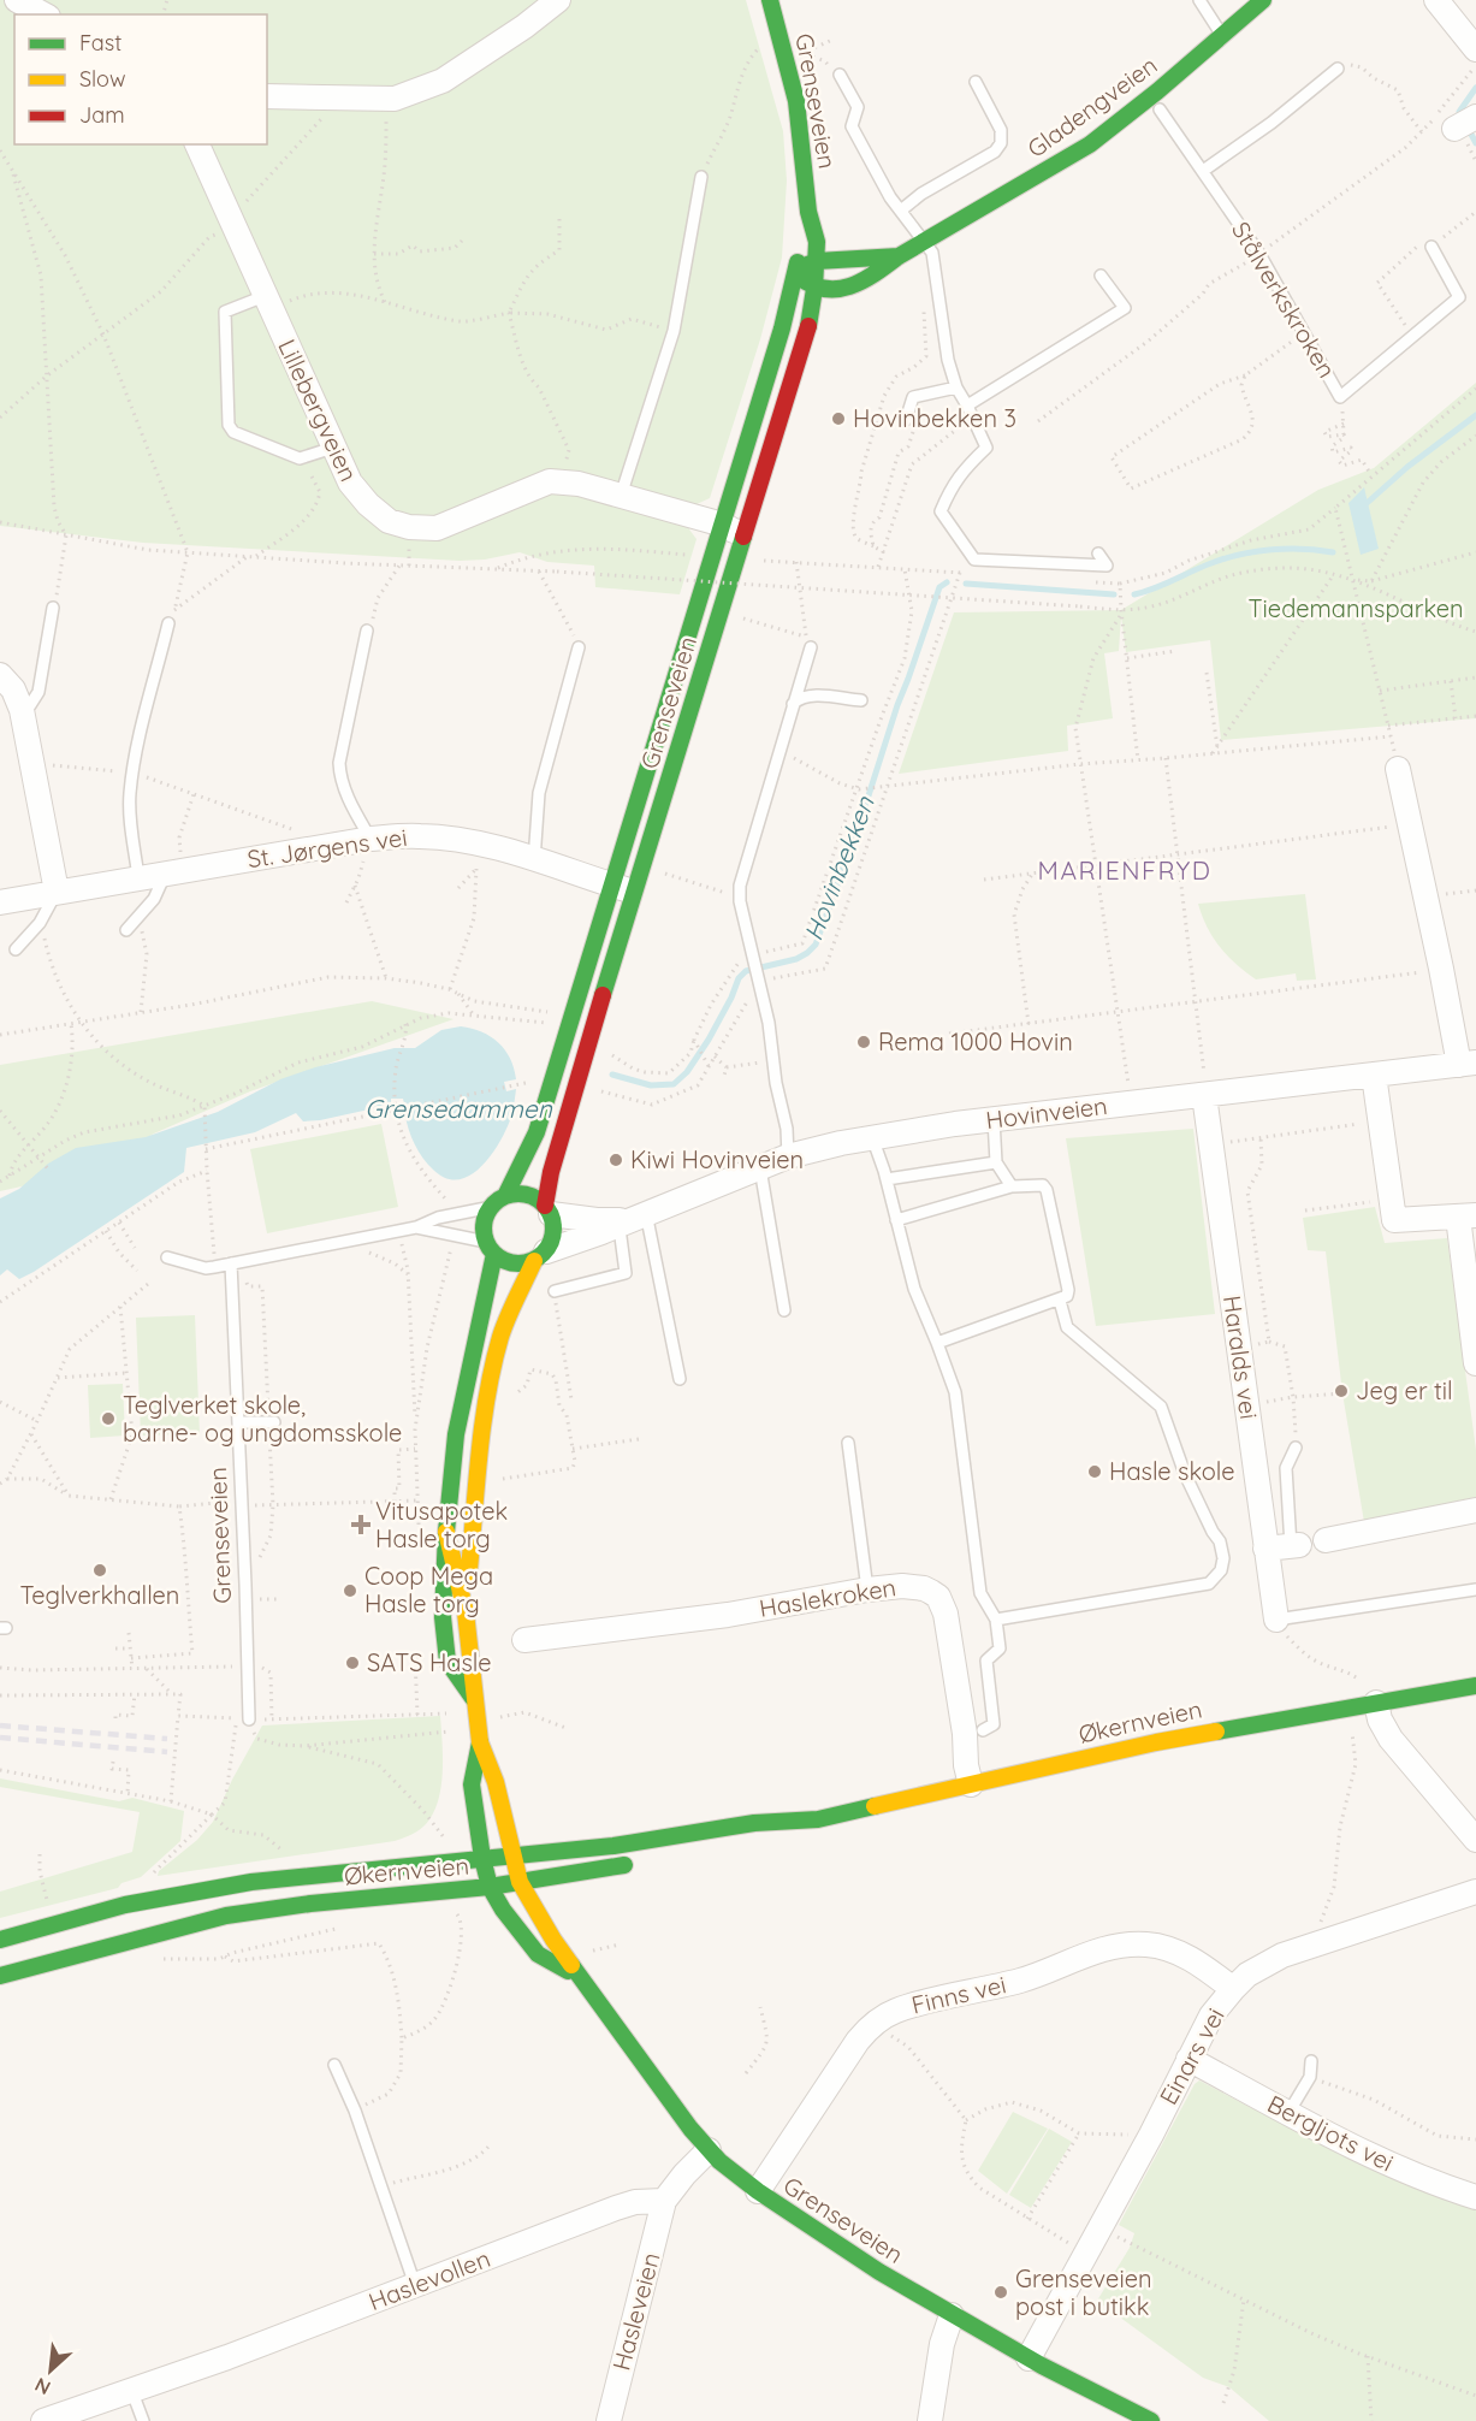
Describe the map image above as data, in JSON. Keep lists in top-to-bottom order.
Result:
{
  "streets": {
    "main road": ["Grenseveien", "Gladengveien", "Økernveien"],
    "street": [
      "Lillebergveien",
      "St. Jørgens vei",
      "Hovinveien",
      "Haralds vei",
      "Haslekroken",
      "Finns vei",
      "Einars vei",
      "Bergljots vei",
      "Haslevollen",
      "Hasleveien"
    ],
    "lane": ["Stålverkskroken"]
  },
  "crossings": [
    ["Grenseveien", "Gladengveien"],
    ["Grenseveien", "Lillebergveien"],
    ["Grenseveien", "St. Jørgens vei"],
    ["Grenseveien", "Hovinveien"],
    ["Grenseveien", "Økernveien"],
    ["Grenseveien", "Finns vei"],
    ["Grenseveien", "Einars vei"],
    ["Hovinveien", "Haralds vei"],
    ["Haslekroken", "Økernveien"],
    ["Finns vei", "Einars vei"],
    ["Einars vei", "Bergljots vei"],
    ["Haslevollen", "Hasleveien"]
  ],
  "districts": ["MARIENFRYD"],
  "water": ["Hovinbekken", "Grensedammen"],
  "parks": ["Tiedemannsparken"],
  "places": {
    "other": [
      "Hovinbekken 3",
      "Rema 1000 Hovin",
      "Kiwi Hovinveien",
      "Jeg er til",
      "Teglverket skole, barne- og ungdomsskole",
      "Hasle skole",
      "Teglverkhallen",
      "Coop Mega Hasle torg",
      "SATS Hasle",
      "Grenseveien post i butikk"
    ],
    "health": ["Vitusapotek Hasle torg"]
  },
  "legend": ["Fast", "Slow", "Jam"],
  "north": "bottom left"
}
